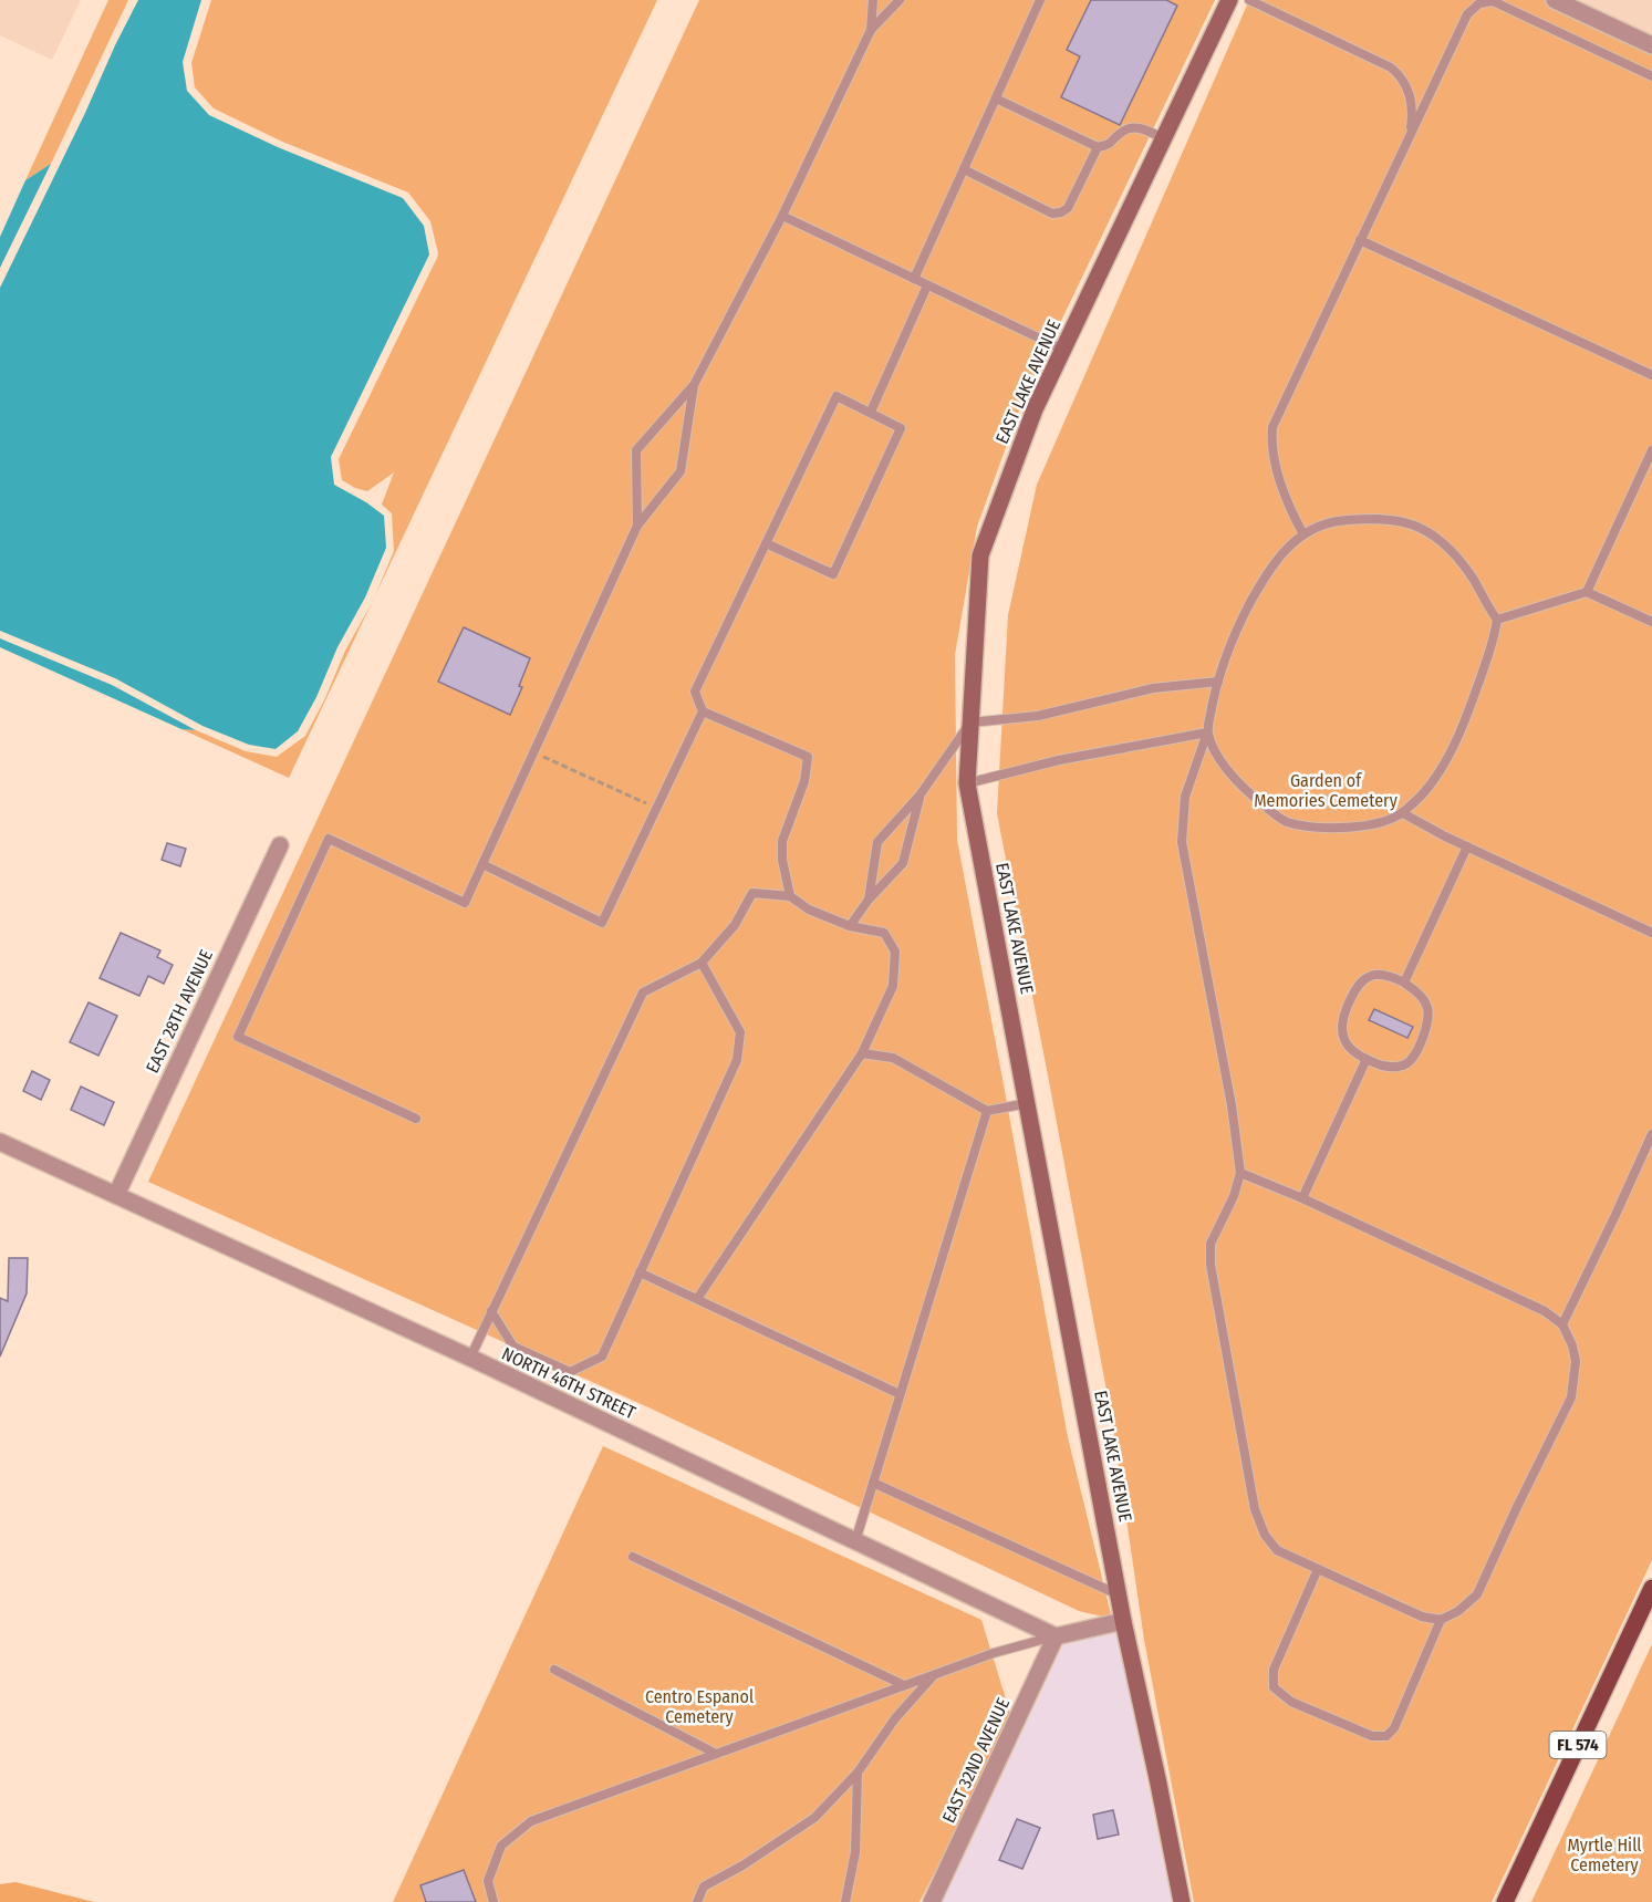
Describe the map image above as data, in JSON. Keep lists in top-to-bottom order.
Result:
{
  "streets": {
    "main road": ["FL 574"],
    "street": [
      "EAST LAKE AVENUE",
      "EAST 28TH AVENUE",
      "NORTH 46TH STREET",
      "EAST 32ND AVENUE"
    ]
  },
  "crossings": [
    ["EAST 28TH AVENUE", "NORTH 46TH STREET"],
    ["NORTH 46TH STREET", "EAST 32ND AVENUE"]
  ],
  "parks": ["Garden of Memories Cemetery", "Centro Espanol Cemetery", "Myrtle Hill Cemetery"]
}
